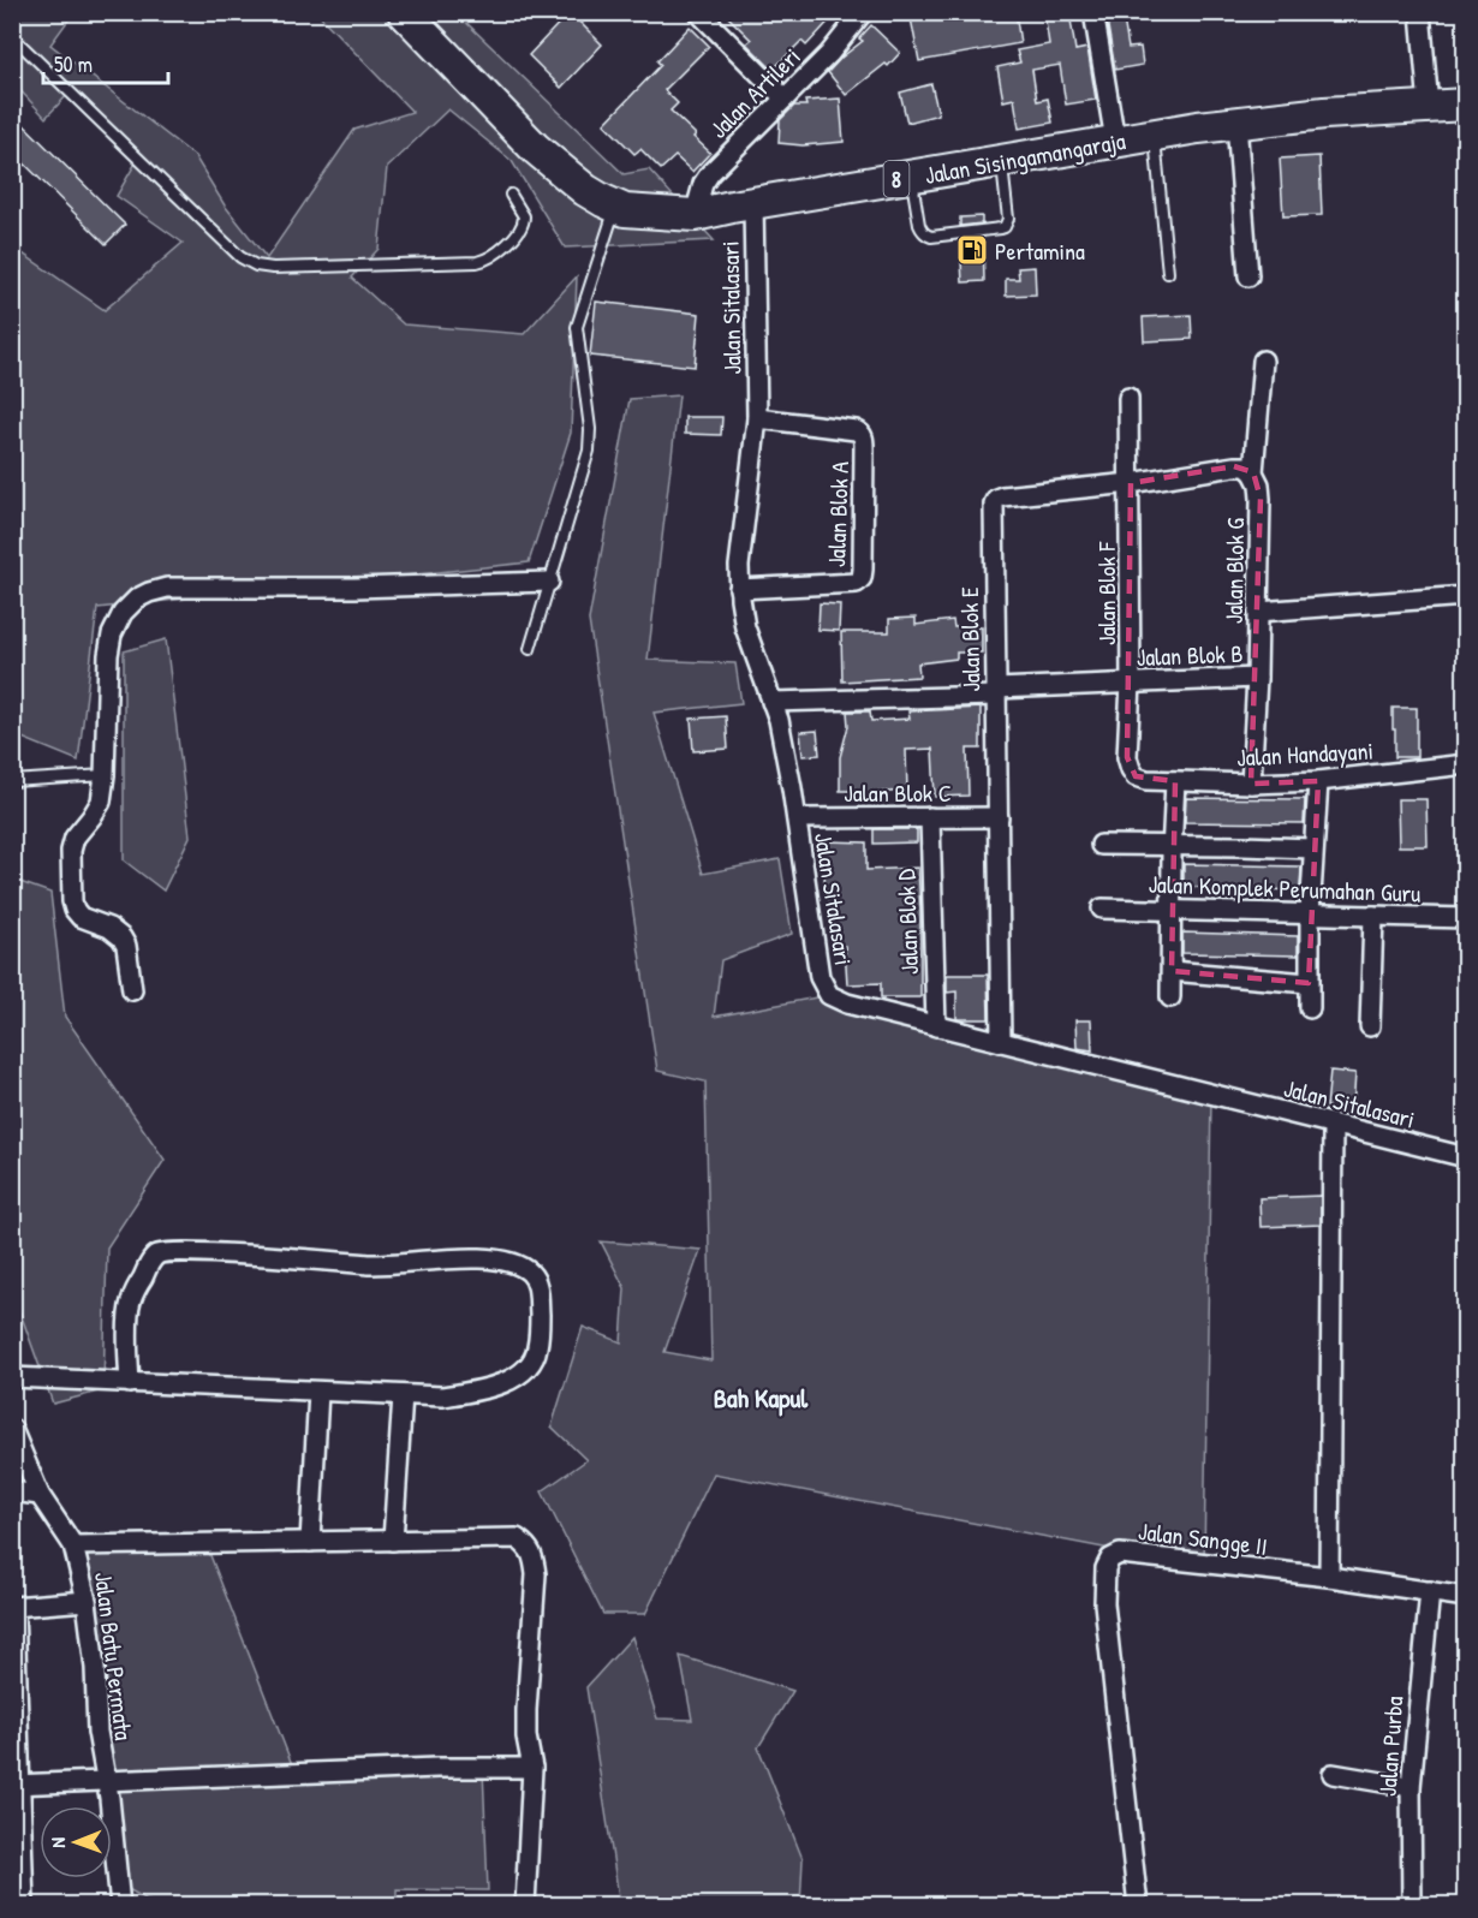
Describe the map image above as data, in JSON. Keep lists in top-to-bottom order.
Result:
{
  "streets": {
    "highway": ["Jalan Sisingamangaraja", "8"],
    "street": [
      "Jalan Artileri",
      "Jalan Sitalasari",
      "Jalan Blok A",
      "Jalan Blok G",
      "Jalan Blok F",
      "Jalan Blok E",
      "Jalan Blok B",
      "Jalan Handayani",
      "Jalan Blok C",
      "Jalan Komplek Perumahan Guru",
      "Jalan Blok D",
      "Jalan Sangge II",
      "Jalan Batu Permata",
      "Jalan Purba"
    ]
  },
  "crossings": [
    ["Jalan Artileri", "Jalan Sisingamangaraja"],
    ["Jalan Sisingamangaraja", "Jalan Sitalasari"],
    ["Jalan Sitalasari", "Jalan Blok A"],
    ["Jalan Sitalasari", "Jalan Blok E"],
    ["Jalan Sitalasari", "Jalan Blok B"],
    ["Jalan Sitalasari", "Jalan Blok C"],
    ["Jalan Sitalasari", "Jalan Blok D"],
    ["Jalan Blok G", "Jalan Blok E"],
    ["Jalan Blok G", "Jalan Blok B"],
    ["Jalan Blok G", "Jalan Handayani"],
    ["Jalan Blok F", "Jalan Blok E"],
    ["Jalan Blok F", "Jalan Blok B"],
    ["Jalan Blok F", "Jalan Handayani"],
    ["Jalan Blok E", "Jalan Blok B"],
    ["Jalan Blok E", "Jalan Blok C"],
    ["Jalan Blok C", "Jalan Blok D"],
    ["Jalan Sangge II", "Jalan Purba"]
  ],
  "districts": ["Bah Kapul"],
  "places": {
    "fuel station": ["Pertamina"]
  },
  "scale_bar": "50 m",
  "north": "left"
}
